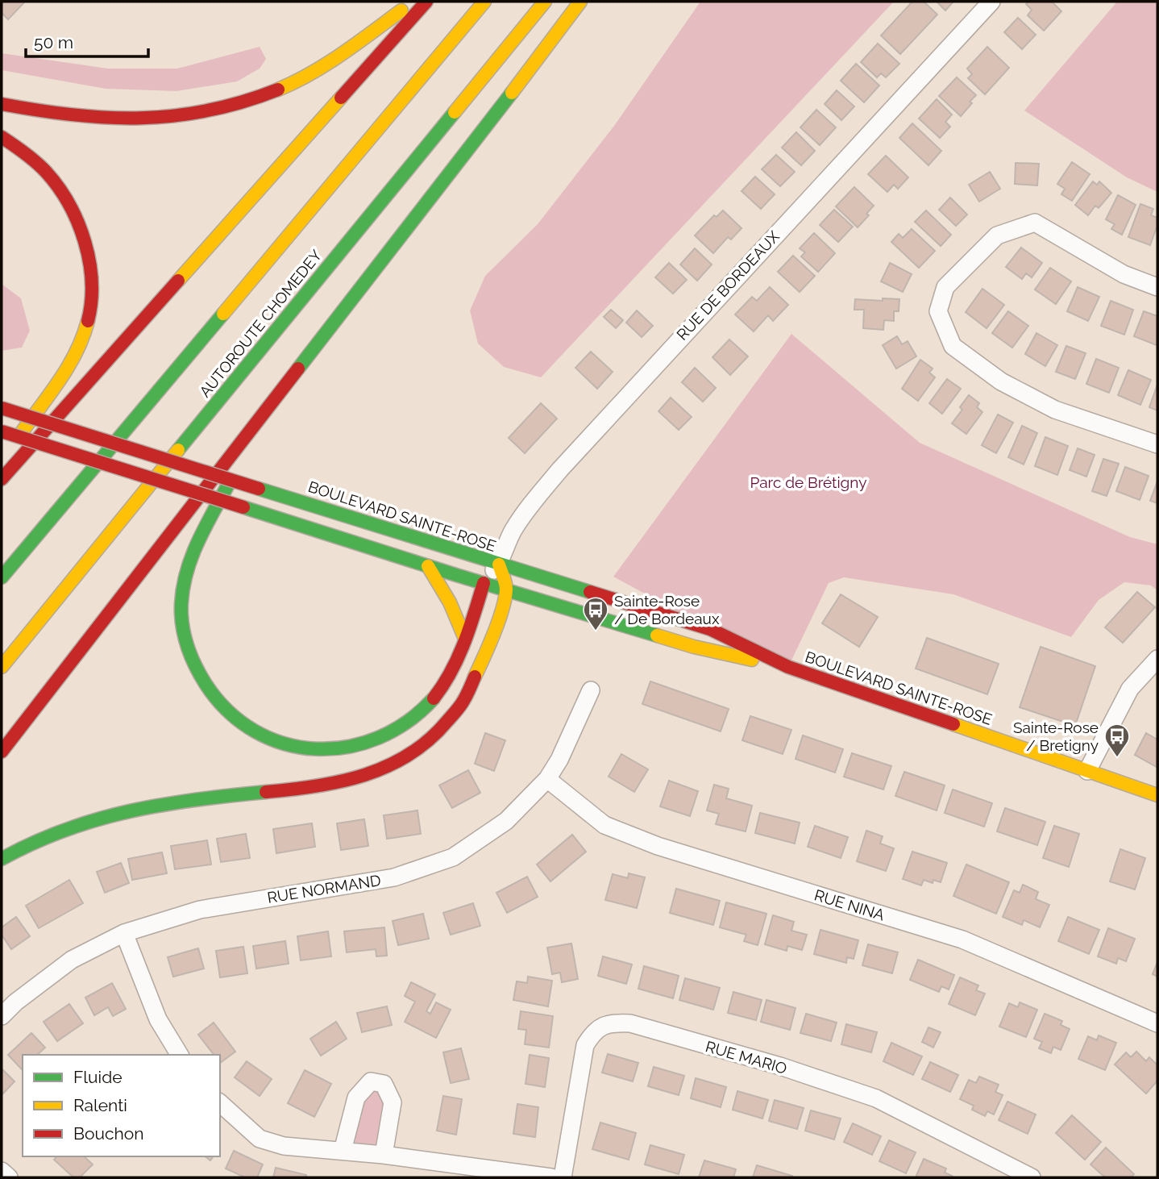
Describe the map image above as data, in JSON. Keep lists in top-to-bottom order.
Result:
{
  "streets": {
    "main road": ["AUTOROUTE CHOMEDEY", "BOULEVARD SAINTE-ROSE"],
    "street": [
      "RUE DE BORDEAUX",
      "RUE NORMAND",
      "RUE NINA",
      "RUE MARIO"
    ]
  },
  "crossings": [
    ["RUE DE BORDEAUX", "BOULEVARD SAINTE-ROSE"],
    ["RUE NORMAND", "RUE NINA"]
  ],
  "parks": ["Parc de Brétigny"],
  "places": {
    "bus stop": ["Sainte-Rose / De Bordeaux", "Sainte-Rose / Bretigny"]
  },
  "legend": ["Fluide", "Ralenti", "Bouchon"],
  "scale_bar": "50 m"
}
